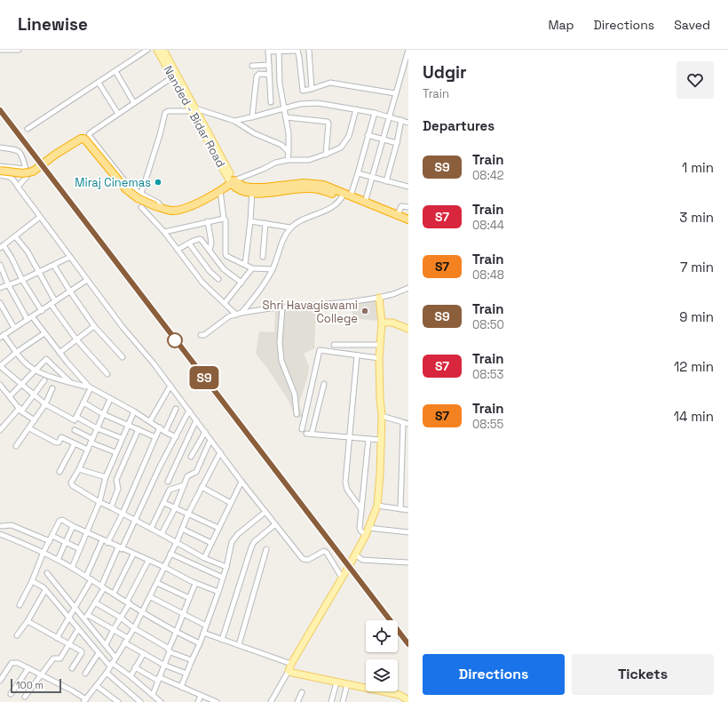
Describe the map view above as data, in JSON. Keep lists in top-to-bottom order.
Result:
{
  "streets": {
    "main road": ["Nanded - Bidar Road"]
  },
  "places": ["Miraj Cinemas", "Shri Havagiswami College"],
  "scale_bar": "100 m",
  "page": {
    "header": "Linewise",
    "nav": ["Map", "Directions", "Saved"],
    "on_map": "S9",
    "heading": [
      ["Udgir", "Train"],
      "Departures"
    ],
    "list": [
      {
        "mark": "S9",
        "name": "Train",
        "note": "08:42",
        "value": "1 min"
      },
      {
        "mark": "S7",
        "name": "Train",
        "note": "08:44",
        "value": "3 min"
      },
      {
        "mark": "S7",
        "name": "Train",
        "note": "08:48",
        "value": "7 min"
      },
      {
        "mark": "S9",
        "name": "Train",
        "note": "08:50",
        "value": "9 min"
      },
      {
        "mark": "S7",
        "name": "Train",
        "note": "08:53",
        "value": "12 min"
      },
      {
        "mark": "S7",
        "name": "Train",
        "note": "08:55",
        "value": "14 min"
      }
    ],
    "buttons": ["Directions", "Tickets"],
    "scale": "100 m"
  }
}
